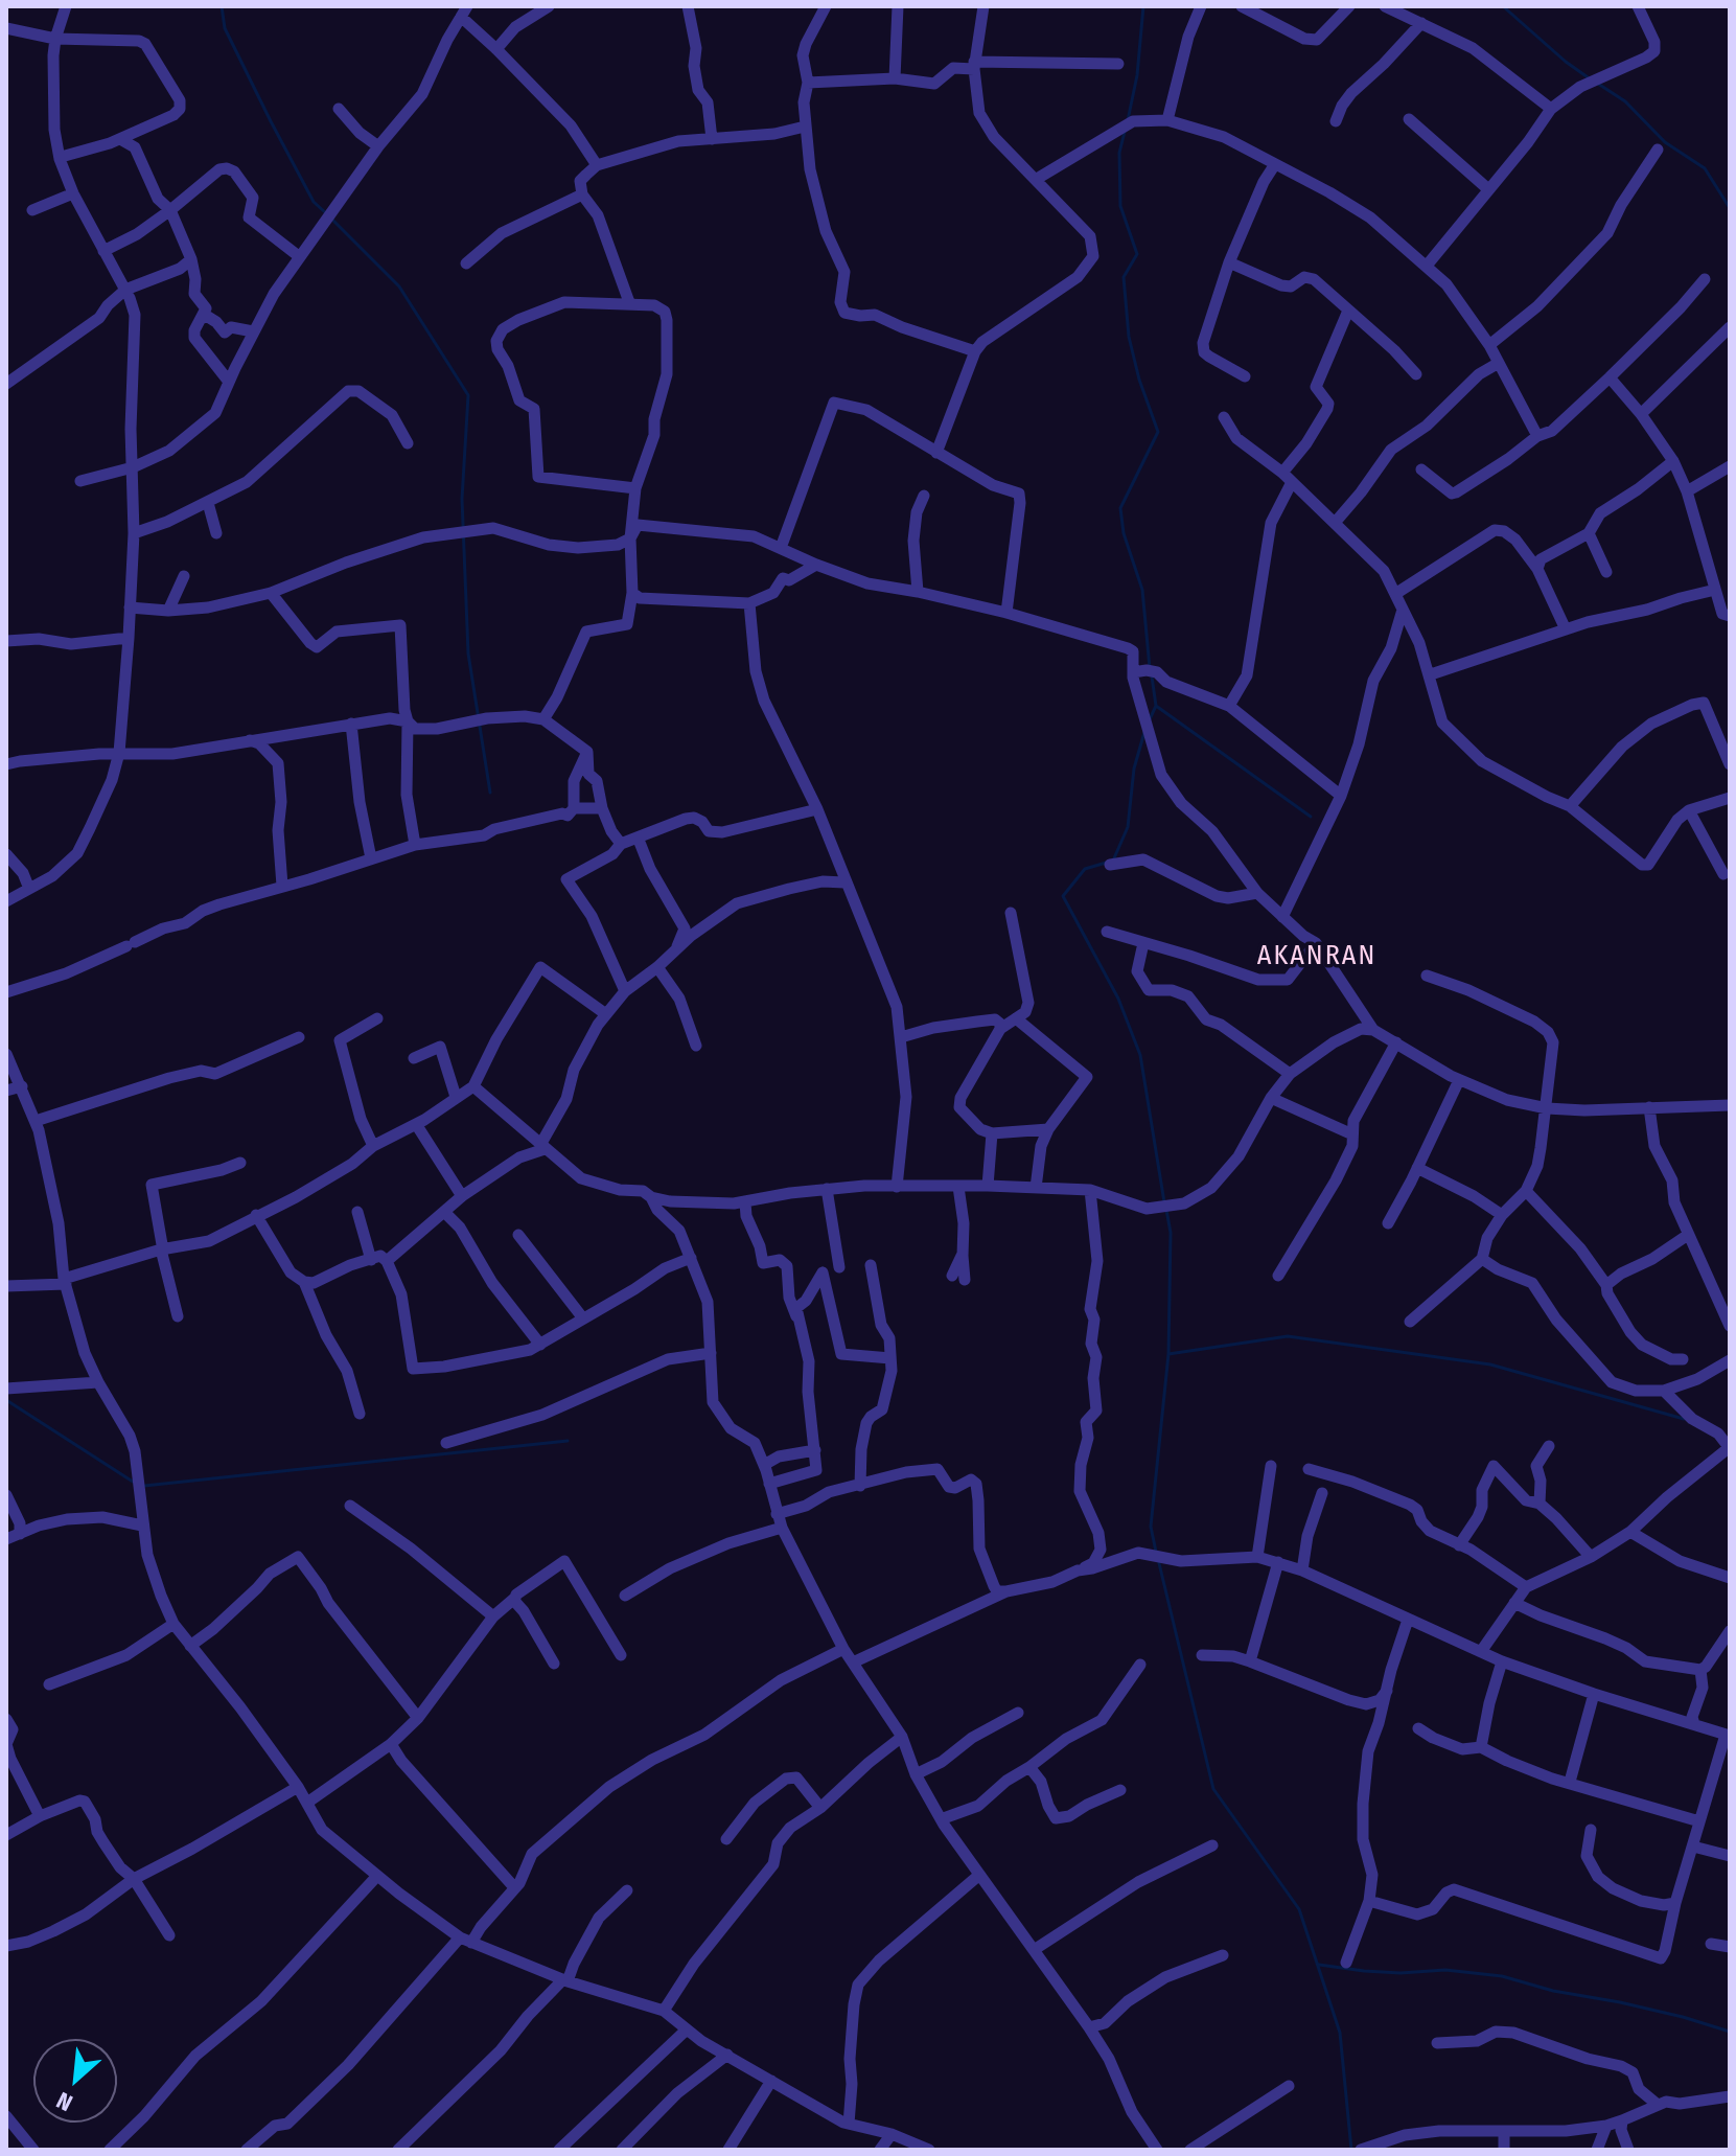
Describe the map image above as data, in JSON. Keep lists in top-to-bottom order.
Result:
{
  "districts": ["AKANRAN"],
  "north": "bottom left"
}
